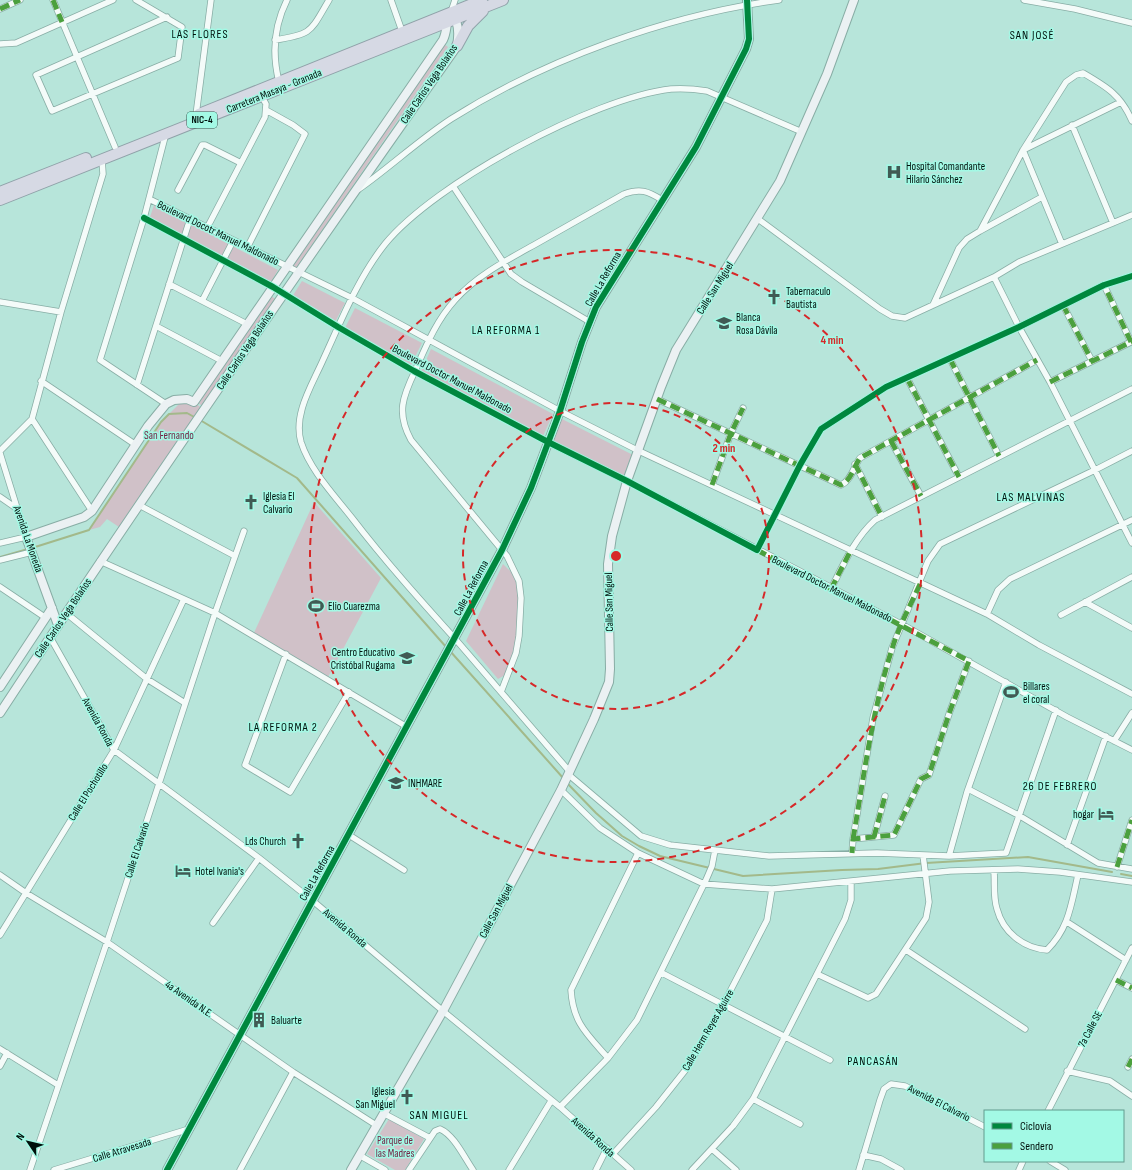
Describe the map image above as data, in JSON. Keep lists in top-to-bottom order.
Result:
{
  "streets": {
    "highway": ["Carretera Masaya - Granada", "NIC-4"],
    "street": [
      "Calle Carlos Vega Bolaños",
      "Boulevard Docotr Manuel Maldonado",
      "Calle La Reforma",
      "Calle San Miguel",
      "Boulevard Doctor Manuel Maldonado",
      "Avenida La Moneda",
      "Avenida Ronda",
      "Calle El Pochotillo",
      "Calle El Calvario",
      "4a Avenida N.E.",
      "7a Calle SE",
      "Calle Herm Reyes Aguirre",
      "Avenida El Calvario",
      "Calle Atravesada"
    ]
  },
  "crossings": [
    ["Calle Carlos Vega Bolaños", "Carretera Masaya - Granada"],
    ["Calle Carlos Vega Bolaños", "Boulevard Docotr Manuel Maldonado"],
    ["Calle Carlos Vega Bolaños", "Boulevard Doctor Manuel Maldonado"],
    ["Calle Carlos Vega Bolaños", "Avenida La Moneda"],
    ["Calle Carlos Vega Bolaños", "Avenida Ronda"],
    ["Boulevard Docotr Manuel Maldonado", "Boulevard Doctor Manuel Maldonado"],
    ["Calle La Reforma", "Boulevard Doctor Manuel Maldonado"],
    ["Calle La Reforma", "Avenida Ronda"],
    ["Calle La Reforma", "4a Avenida N.E."],
    ["Calle La Reforma", "Calle Atravesada"],
    ["Calle San Miguel", "Boulevard Doctor Manuel Maldonado"],
    ["Calle San Miguel", "Avenida Ronda"],
    ["Calle San Miguel", "4a Avenida N.E."],
    ["Avenida Ronda", "Calle El Pochotillo"],
    ["Avenida Ronda", "Calle El Calvario"],
    ["Avenida Ronda", "Calle Herm Reyes Aguirre"],
    ["Calle El Pochotillo", "4a Avenida N.E."],
    ["Calle El Calvario", "4a Avenida N.E."]
  ],
  "districts": [
    "LAS FLORES",
    "SAN JOSÉ",
    "LA REFORMA 1",
    "LAS MALVINAS",
    "LA REFORMA 2",
    "26 DE FEBRERO",
    "PANCASÁN",
    "SAN MIGUEL"
  ],
  "parks": ["San Fernando", "Parque de las Madres"],
  "places": {
    "hospital": ["Hospital Comandante Hilario Sánchez"],
    "church": [
      "Tabernaculo Bautista",
      "Iglesia El Calvario",
      "Lds Church",
      "Iglesia San Miguel"
    ],
    "school or university": ["Blanca Rosa Dávila", "Centro Educativo Cristóbal Rugama", "INHMARE"],
    "sports": ["Elio Cuarezma", "Billares el coral"],
    "hotel": ["hogar", "Hotel Ivania's"],
    "building": ["Baluarte"]
  },
  "legend": ["Ciclovía", "Sendero"],
  "north": "top left",
  "rings": ["4 min", "2 min"]
}
